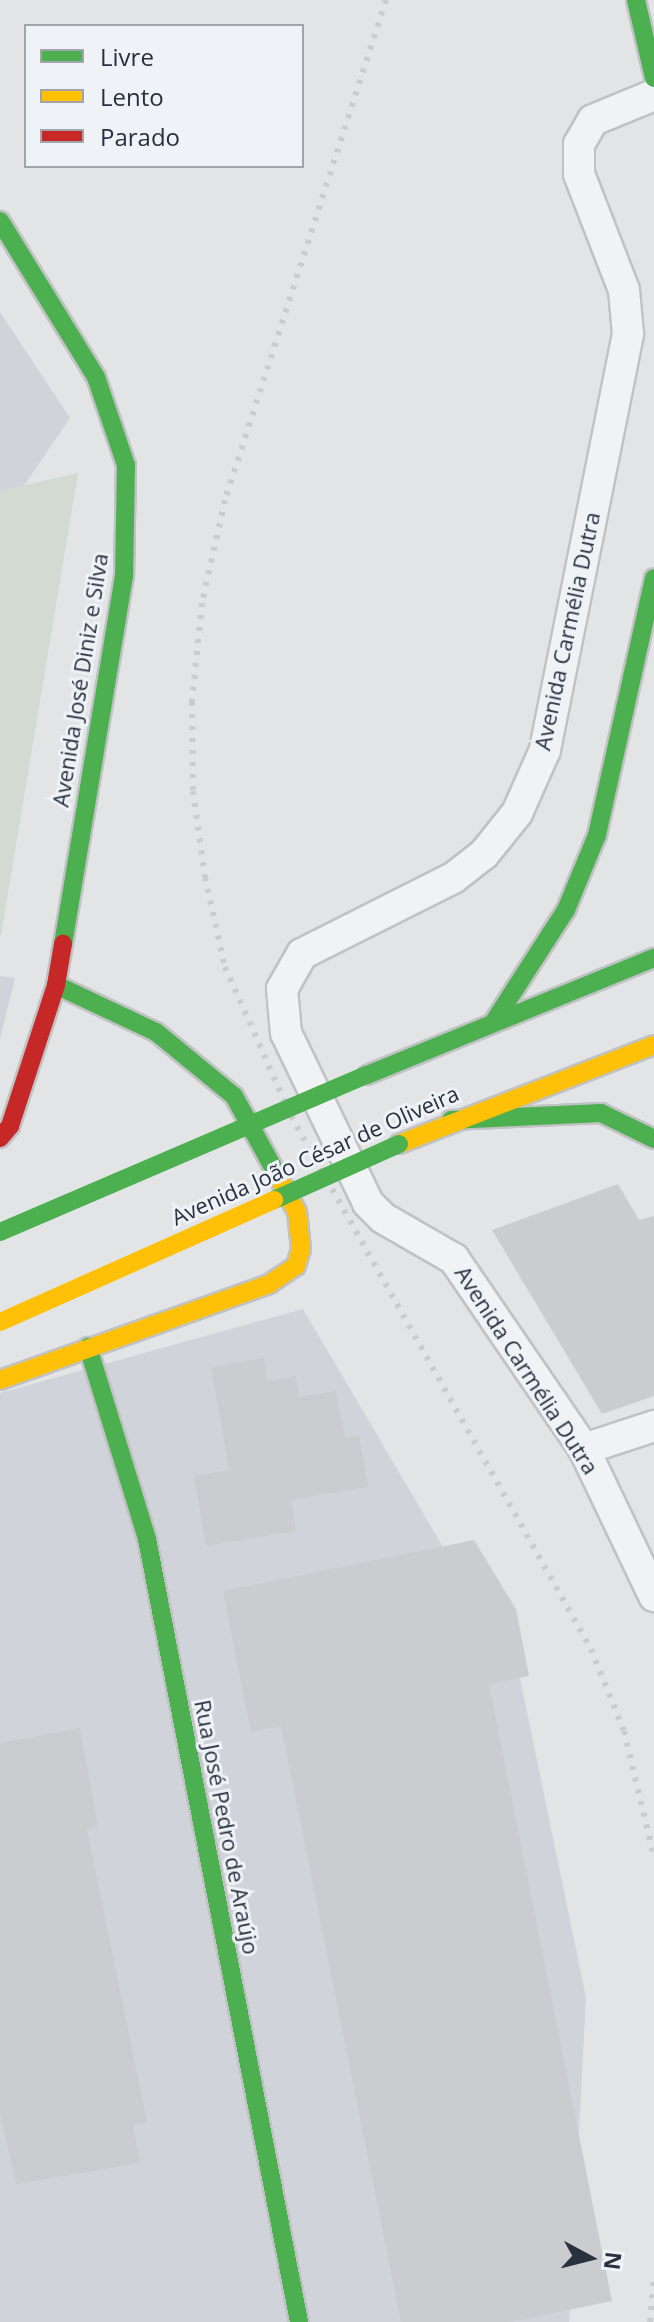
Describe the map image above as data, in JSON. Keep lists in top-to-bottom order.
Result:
{
  "streets": {
    "main road": ["Avenida José Diniz e Silva", "Avenida João César de Oliveira", "Rua José Pedro de Araújo"],
    "street": ["Avenida Carmélia Dutra"]
  },
  "legend": ["Livre", "Lento", "Parado"],
  "north": "right"
}
